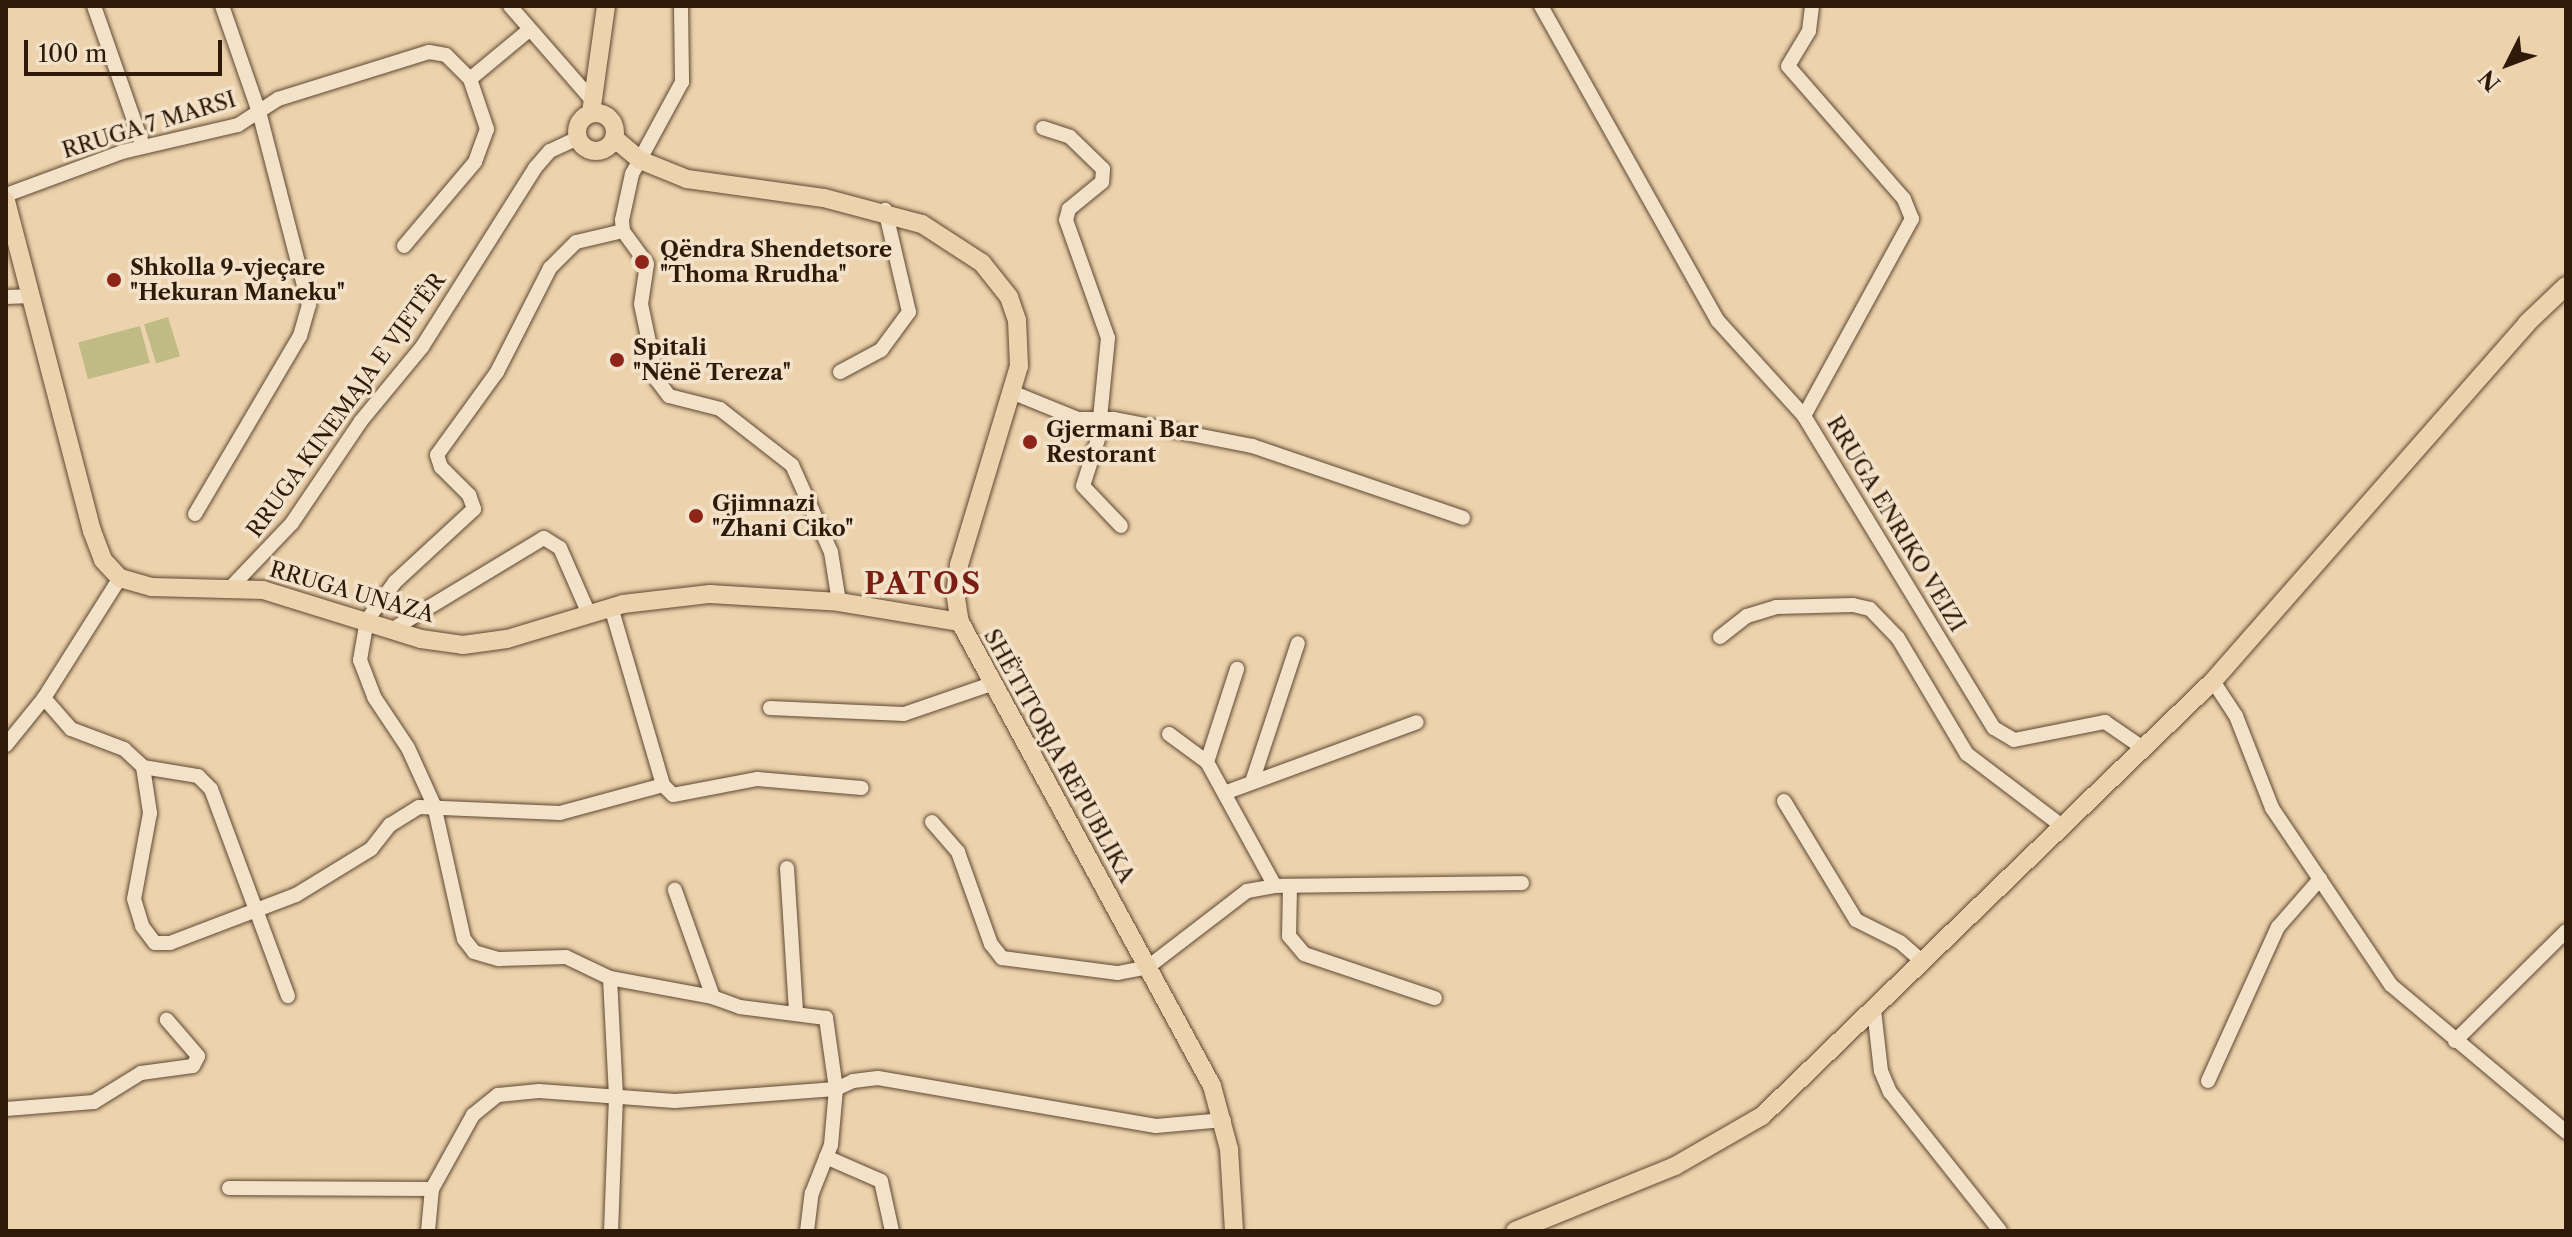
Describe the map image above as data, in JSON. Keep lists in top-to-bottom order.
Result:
{
  "streets": {
    "main road": ["RRUGA UNAZA", "SHËTITORJA REPUBLIKA"],
    "street": ["RRUGA 7 MARSI", "RRUGA KINEMAJA E VJETËR", "RRUGA ENRIKO VEIZI"]
  },
  "crossings": [
    ["RRUGA KINEMAJA E VJETËR", "RRUGA UNAZA"],
    ["RRUGA KINEMAJA E VJETËR", "SHËTITORJA REPUBLIKA"],
    ["RRUGA UNAZA", "SHËTITORJA REPUBLIKA"]
  ],
  "districts": ["PATOS"],
  "places": [
    "Qëndra Shendetsore \"Thoma Rrudha\"",
    "Shkolla 9-vjeçare \"Hekuran Maneku\"",
    "Spitali \"Nënë Tereza\"",
    "Gjermani Bar Restorant",
    "Gjimnazi \"Zhani Ciko\""
  ],
  "scale_bar": "100 m",
  "north": "bottom left"
}
